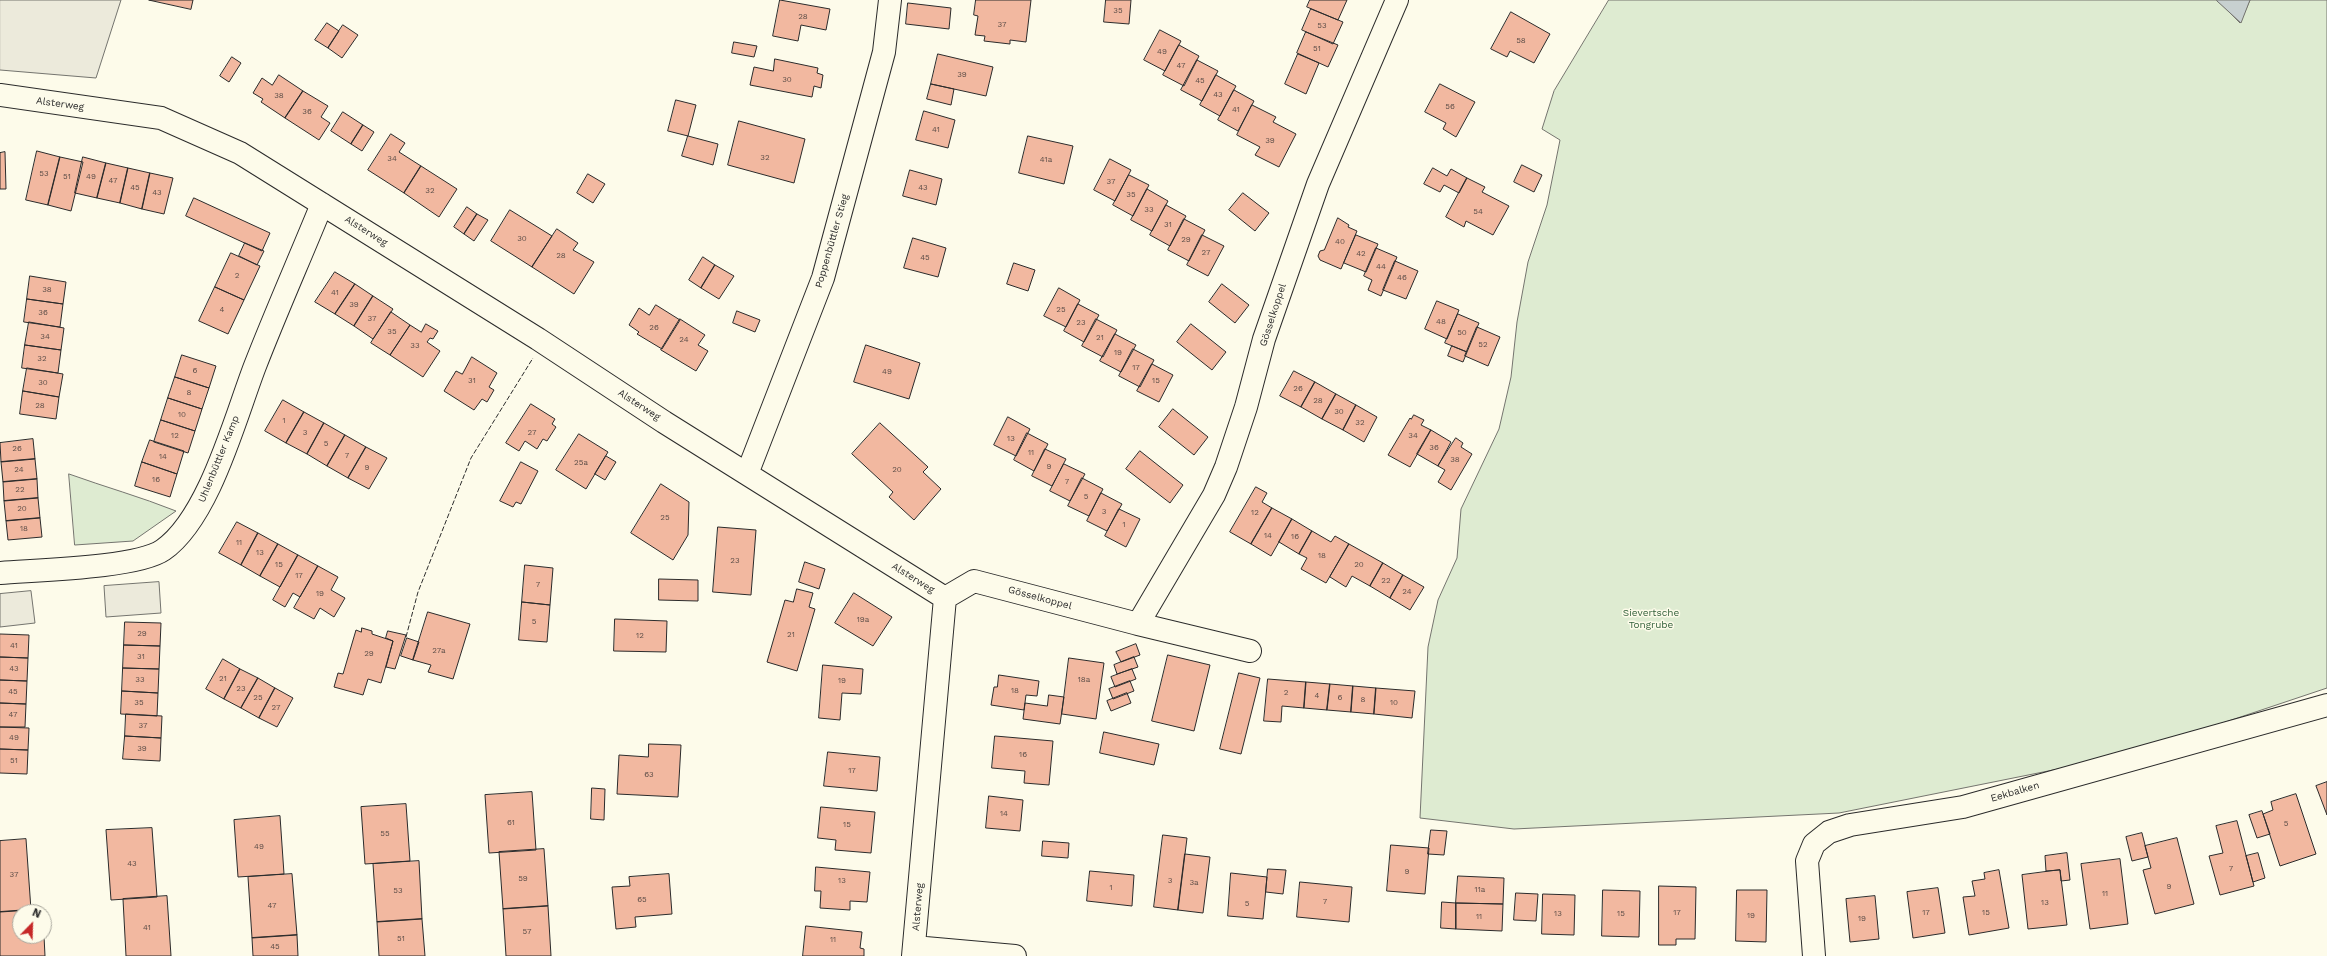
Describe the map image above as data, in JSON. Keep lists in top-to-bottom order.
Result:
{
  "streets": {
    "street": [
      "Alsterweg",
      "Poppenbüttler Stieg",
      "Gösselkoppel",
      "Uhlenbüttler Kamp",
      "Eekbalken"
    ]
  },
  "crossings": [
    ["Alsterweg", "Poppenbüttler Stieg"],
    ["Alsterweg", "Gösselkoppel"],
    ["Alsterweg", "Uhlenbüttler Kamp"]
  ],
  "parks": ["Sievertsche Tongrube"],
  "house_numbers": [
    "35",
    "28",
    "37",
    "53",
    "58",
    "51",
    "49",
    "47",
    "39",
    "30",
    "45",
    "43",
    "38",
    "56",
    "41",
    "36",
    "41",
    "39",
    "32",
    "34",
    "41a",
    "53",
    "51",
    "49",
    "47",
    "37",
    "45",
    "43",
    "32",
    "43",
    "35",
    "33",
    "54",
    "31",
    "30",
    "29",
    "40",
    "27",
    "42",
    "28",
    "45",
    "44",
    "2",
    "46",
    "38",
    "41",
    "39",
    "4",
    "25",
    "36",
    "37",
    "48",
    "23",
    "26",
    "35",
    "50",
    "34",
    "21",
    "24",
    "52",
    "33",
    "19",
    "32",
    "17",
    "6",
    "49",
    "31",
    "15",
    "30",
    "26",
    "8",
    "28",
    "28",
    "30",
    "10",
    "1",
    "32",
    "3",
    "27",
    "12",
    "34",
    "13",
    "5",
    "36",
    "26",
    "11",
    "7",
    "14",
    "38",
    "25a",
    "9",
    "9",
    "24",
    "20",
    "16",
    "7",
    "22",
    "5",
    "20",
    "3",
    "12",
    "25",
    "1",
    "18",
    "14",
    "16",
    "11",
    "13",
    "18",
    "23",
    "15",
    "20",
    "17",
    "22",
    "7",
    "24",
    "19",
    "19a",
    "5",
    "29",
    "21",
    "12",
    "41",
    "27a",
    "29",
    "31",
    "43",
    "21",
    "33",
    "18a",
    "19",
    "23",
    "18",
    "45",
    "2",
    "4",
    "25",
    "6",
    "8",
    "35",
    "10",
    "27",
    "47",
    "37",
    "49",
    "39",
    "16",
    "51",
    "17",
    "63",
    "14",
    "61",
    "5",
    "15",
    "55",
    "49",
    "43",
    "7",
    "9",
    "37",
    "59",
    "13",
    "3",
    "3a",
    "9",
    "1",
    "11a",
    "53",
    "11",
    "65",
    "7",
    "13",
    "5",
    "47",
    "17",
    "17",
    "15",
    "13",
    "15",
    "19",
    "11",
    "19",
    "41",
    "57",
    "51",
    "11",
    "45"
  ],
  "north": "top right"
}
